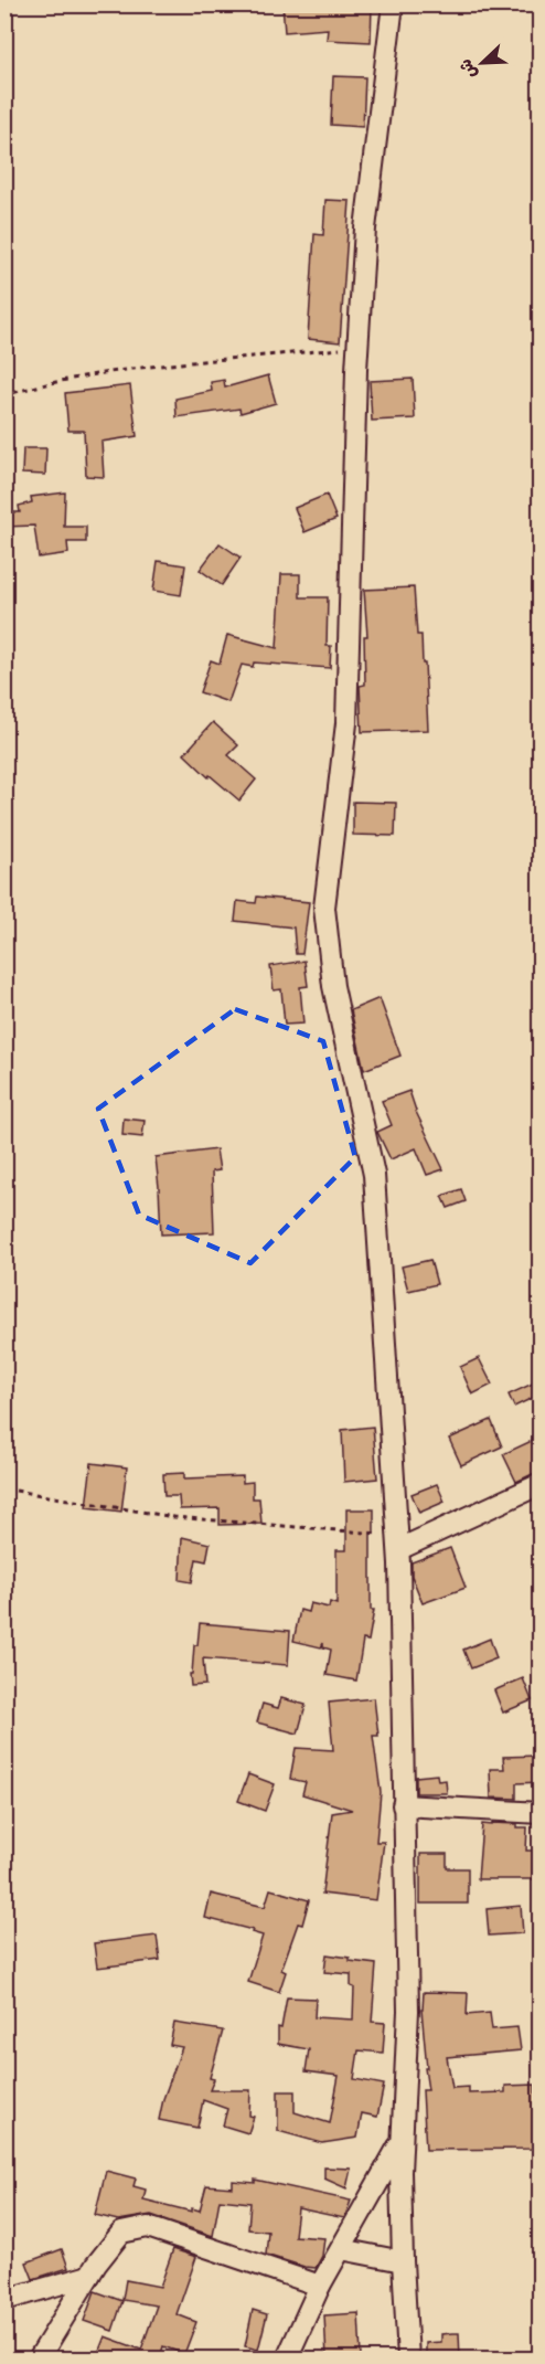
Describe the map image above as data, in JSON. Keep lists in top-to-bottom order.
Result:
{
  "north": "bottom left"
}
